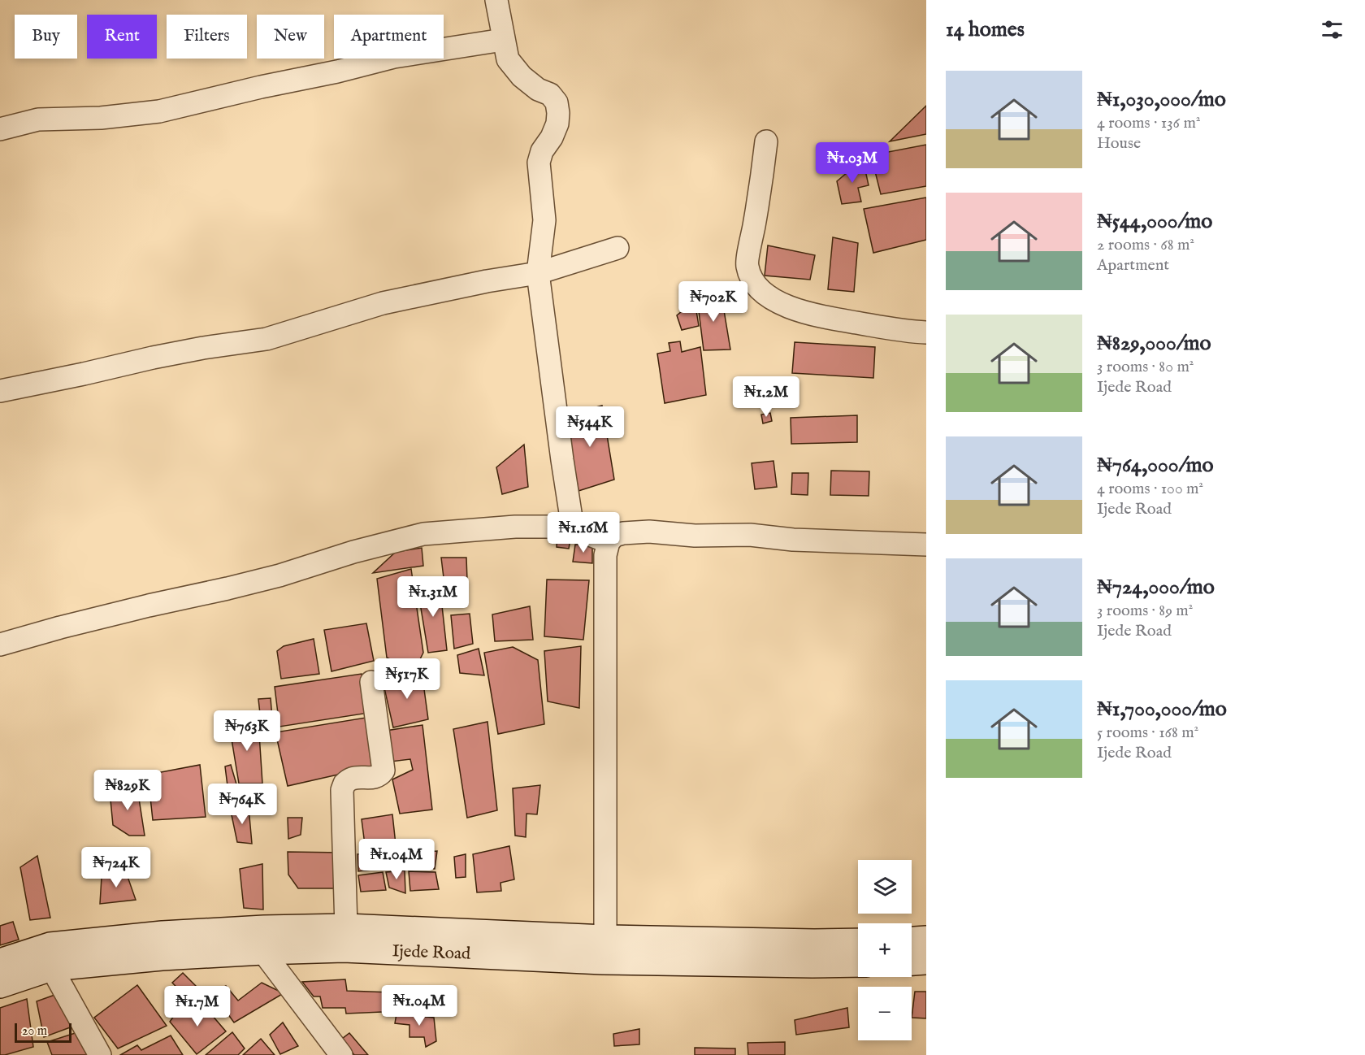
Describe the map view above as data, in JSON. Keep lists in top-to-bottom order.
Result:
{
  "streets": {
    "main road": ["Ijede Road"]
  },
  "scale_bar": "20 m",
  "page": {
    "heading": "14 homes",
    "chip": [
      "Buy",
      "Rent",
      "Filters",
      "New",
      "Apartment"
    ],
    "list": [
      {
        "name": "₦1,030,000/mo",
        "note": "4 rooms · 136 m² · House"
      },
      {
        "name": "₦544,000/mo",
        "note": "2 rooms · 68 m² · Apartment"
      },
      {
        "name": "₦829,000/mo",
        "note": "3 rooms · 80 m² · Ijede Road"
      },
      {
        "name": "₦764,000/mo",
        "note": "4 rooms · 100 m² · Ijede Road"
      },
      {
        "name": "₦724,000/mo",
        "note": "3 rooms · 89 m² · Ijede Road"
      },
      {
        "name": "₦1,700,000/mo",
        "note": "5 rooms · 168 m² · Ijede Road"
      }
    ],
    "price": [
      "₦1.03M",
      "₦702K",
      "₦1.2M",
      "₦544K",
      "₦1.16M",
      "₦1.31M",
      "₦517K",
      "₦763K",
      "₦829K",
      "₦764K",
      "₦1.04M",
      "₦724K",
      "₦1.04M",
      "₦1.7M"
    ],
    "map_buttons": ["+", "−"],
    "scale": "20 m"
  }
}
